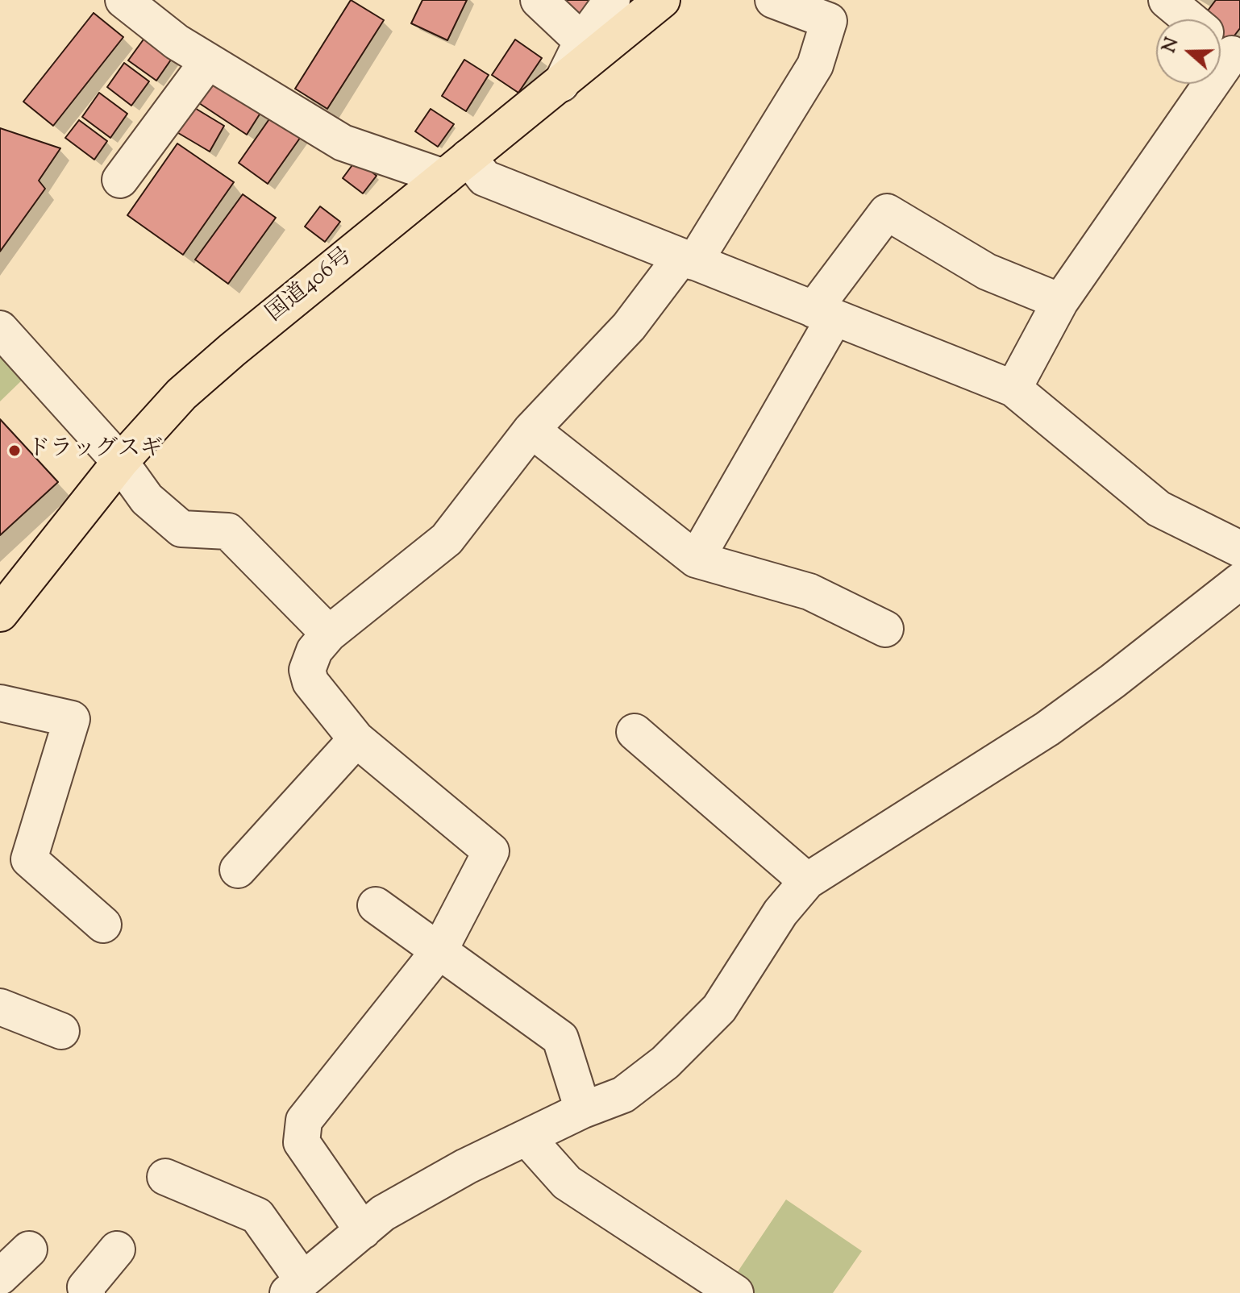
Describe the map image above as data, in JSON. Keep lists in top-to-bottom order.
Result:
{
  "streets": {
    "highway": ["国道406号"]
  },
  "places": ["ドラッグスギ"],
  "north": "left"
}
